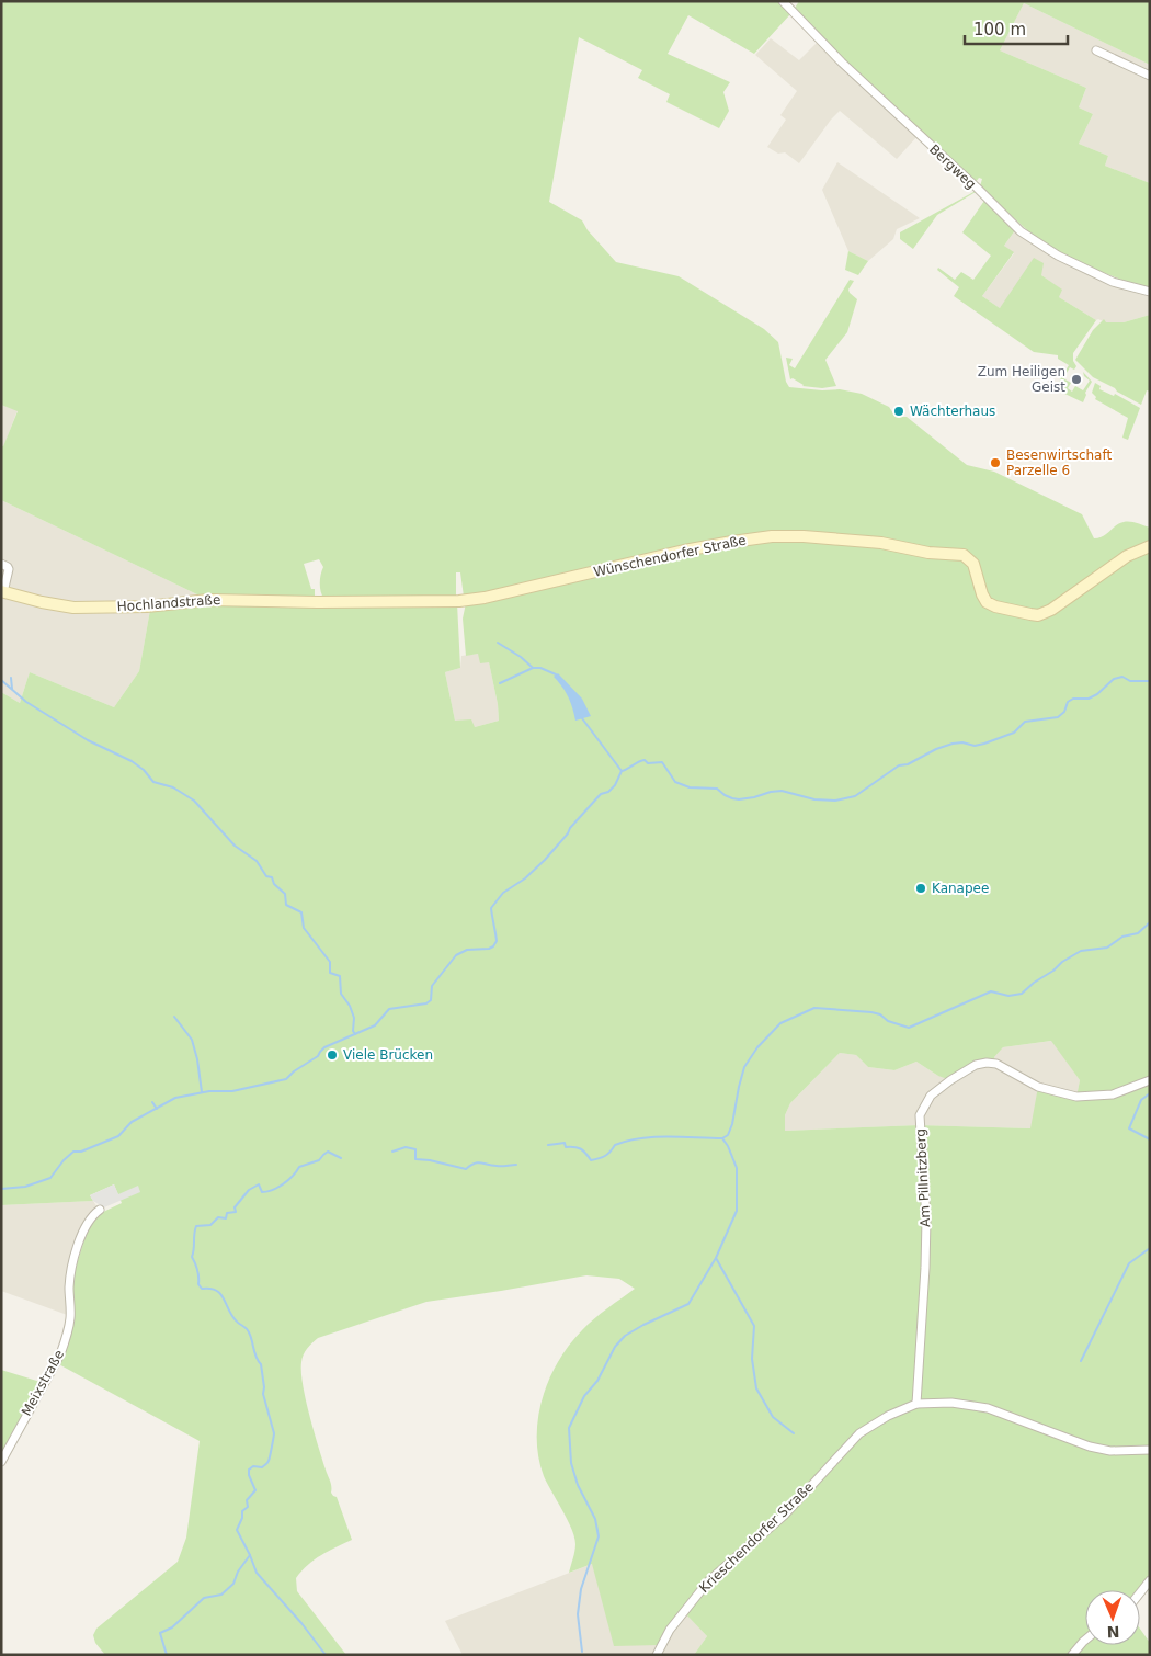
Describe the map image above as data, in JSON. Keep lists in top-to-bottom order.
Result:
{
  "streets": {
    "street": [
      "Bergweg",
      "Wünschendorfer Straße",
      "Hochlandstraße",
      "Am Pillnitzberg",
      "Meixstraße",
      "Krieschendorfer Straße"
    ]
  },
  "crossings": [
    ["Wünschendorfer Straße", "Hochlandstraße"],
    ["Am Pillnitzberg", "Krieschendorfer Straße"]
  ],
  "places": [
    "Zum Heiligen Geist",
    "Wächterhaus",
    "Besenwirtschaft Parzelle 6",
    "Kanapee",
    "Viele Brücken"
  ],
  "scale_bar": "100 m",
  "north": "bottom"
}
